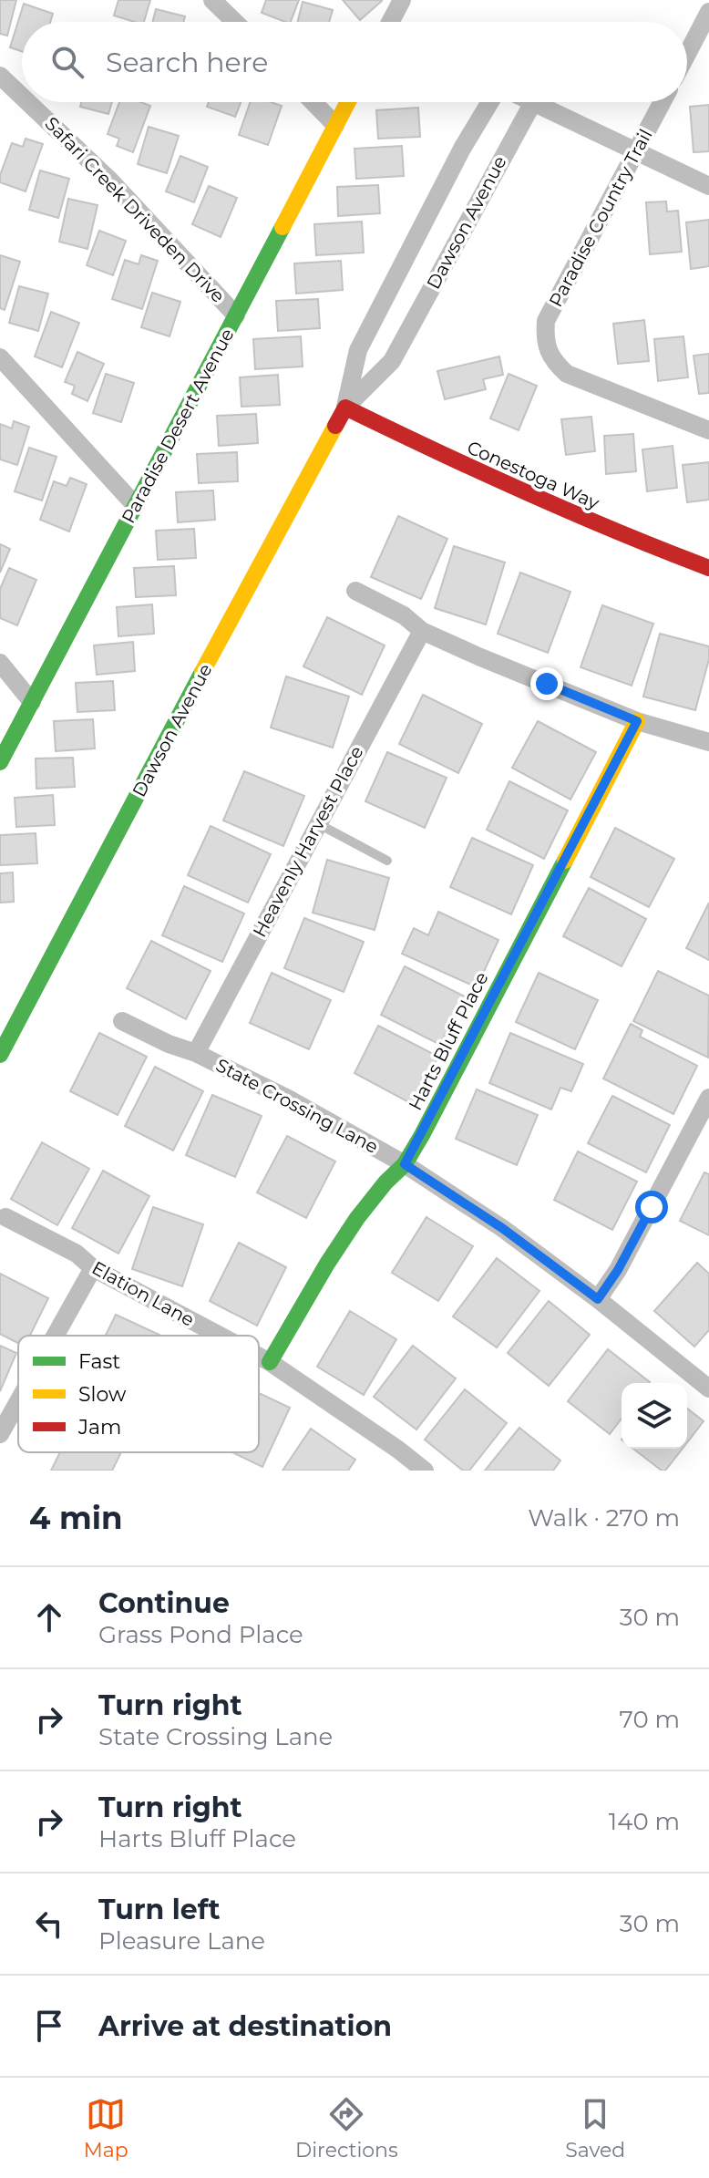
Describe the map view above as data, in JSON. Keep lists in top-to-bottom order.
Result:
{
  "streets": {
    "street": [
      "Safari Creek Driveden Drive",
      "Paradise Country Trail",
      "Dawson Avenue",
      "Paradise Desert Avenue",
      "Conestoga Way",
      "Heavenly Harvest Place",
      "Harts Bluff Place",
      "State Crossing Lane",
      "Elation Lane"
    ]
  },
  "crossings": [
    ["Safari Creek Driveden Drive", "Paradise Desert Avenue"],
    ["Dawson Avenue", "Conestoga Way"],
    ["Heavenly Harvest Place", "State Crossing Lane"],
    ["Harts Bluff Place", "State Crossing Lane"],
    ["Harts Bluff Place", "Elation Lane"]
  ],
  "legend": ["Fast", "Slow", "Jam"],
  "page": {
    "search": "Search here",
    "heading": ["4 min", "Walk · 270 m"],
    "list": [
      ["Continue", "Grass Pond Place", "30 m"],
      ["Turn right", "State Crossing Lane", "70 m"],
      ["Turn right", "Harts Bluff Place", "140 m"],
      ["Turn left", "Pleasure Lane", "30 m"],
      "Arrive at destination"
    ],
    "nav": ["Map", "Directions", "Saved"]
  }
}
